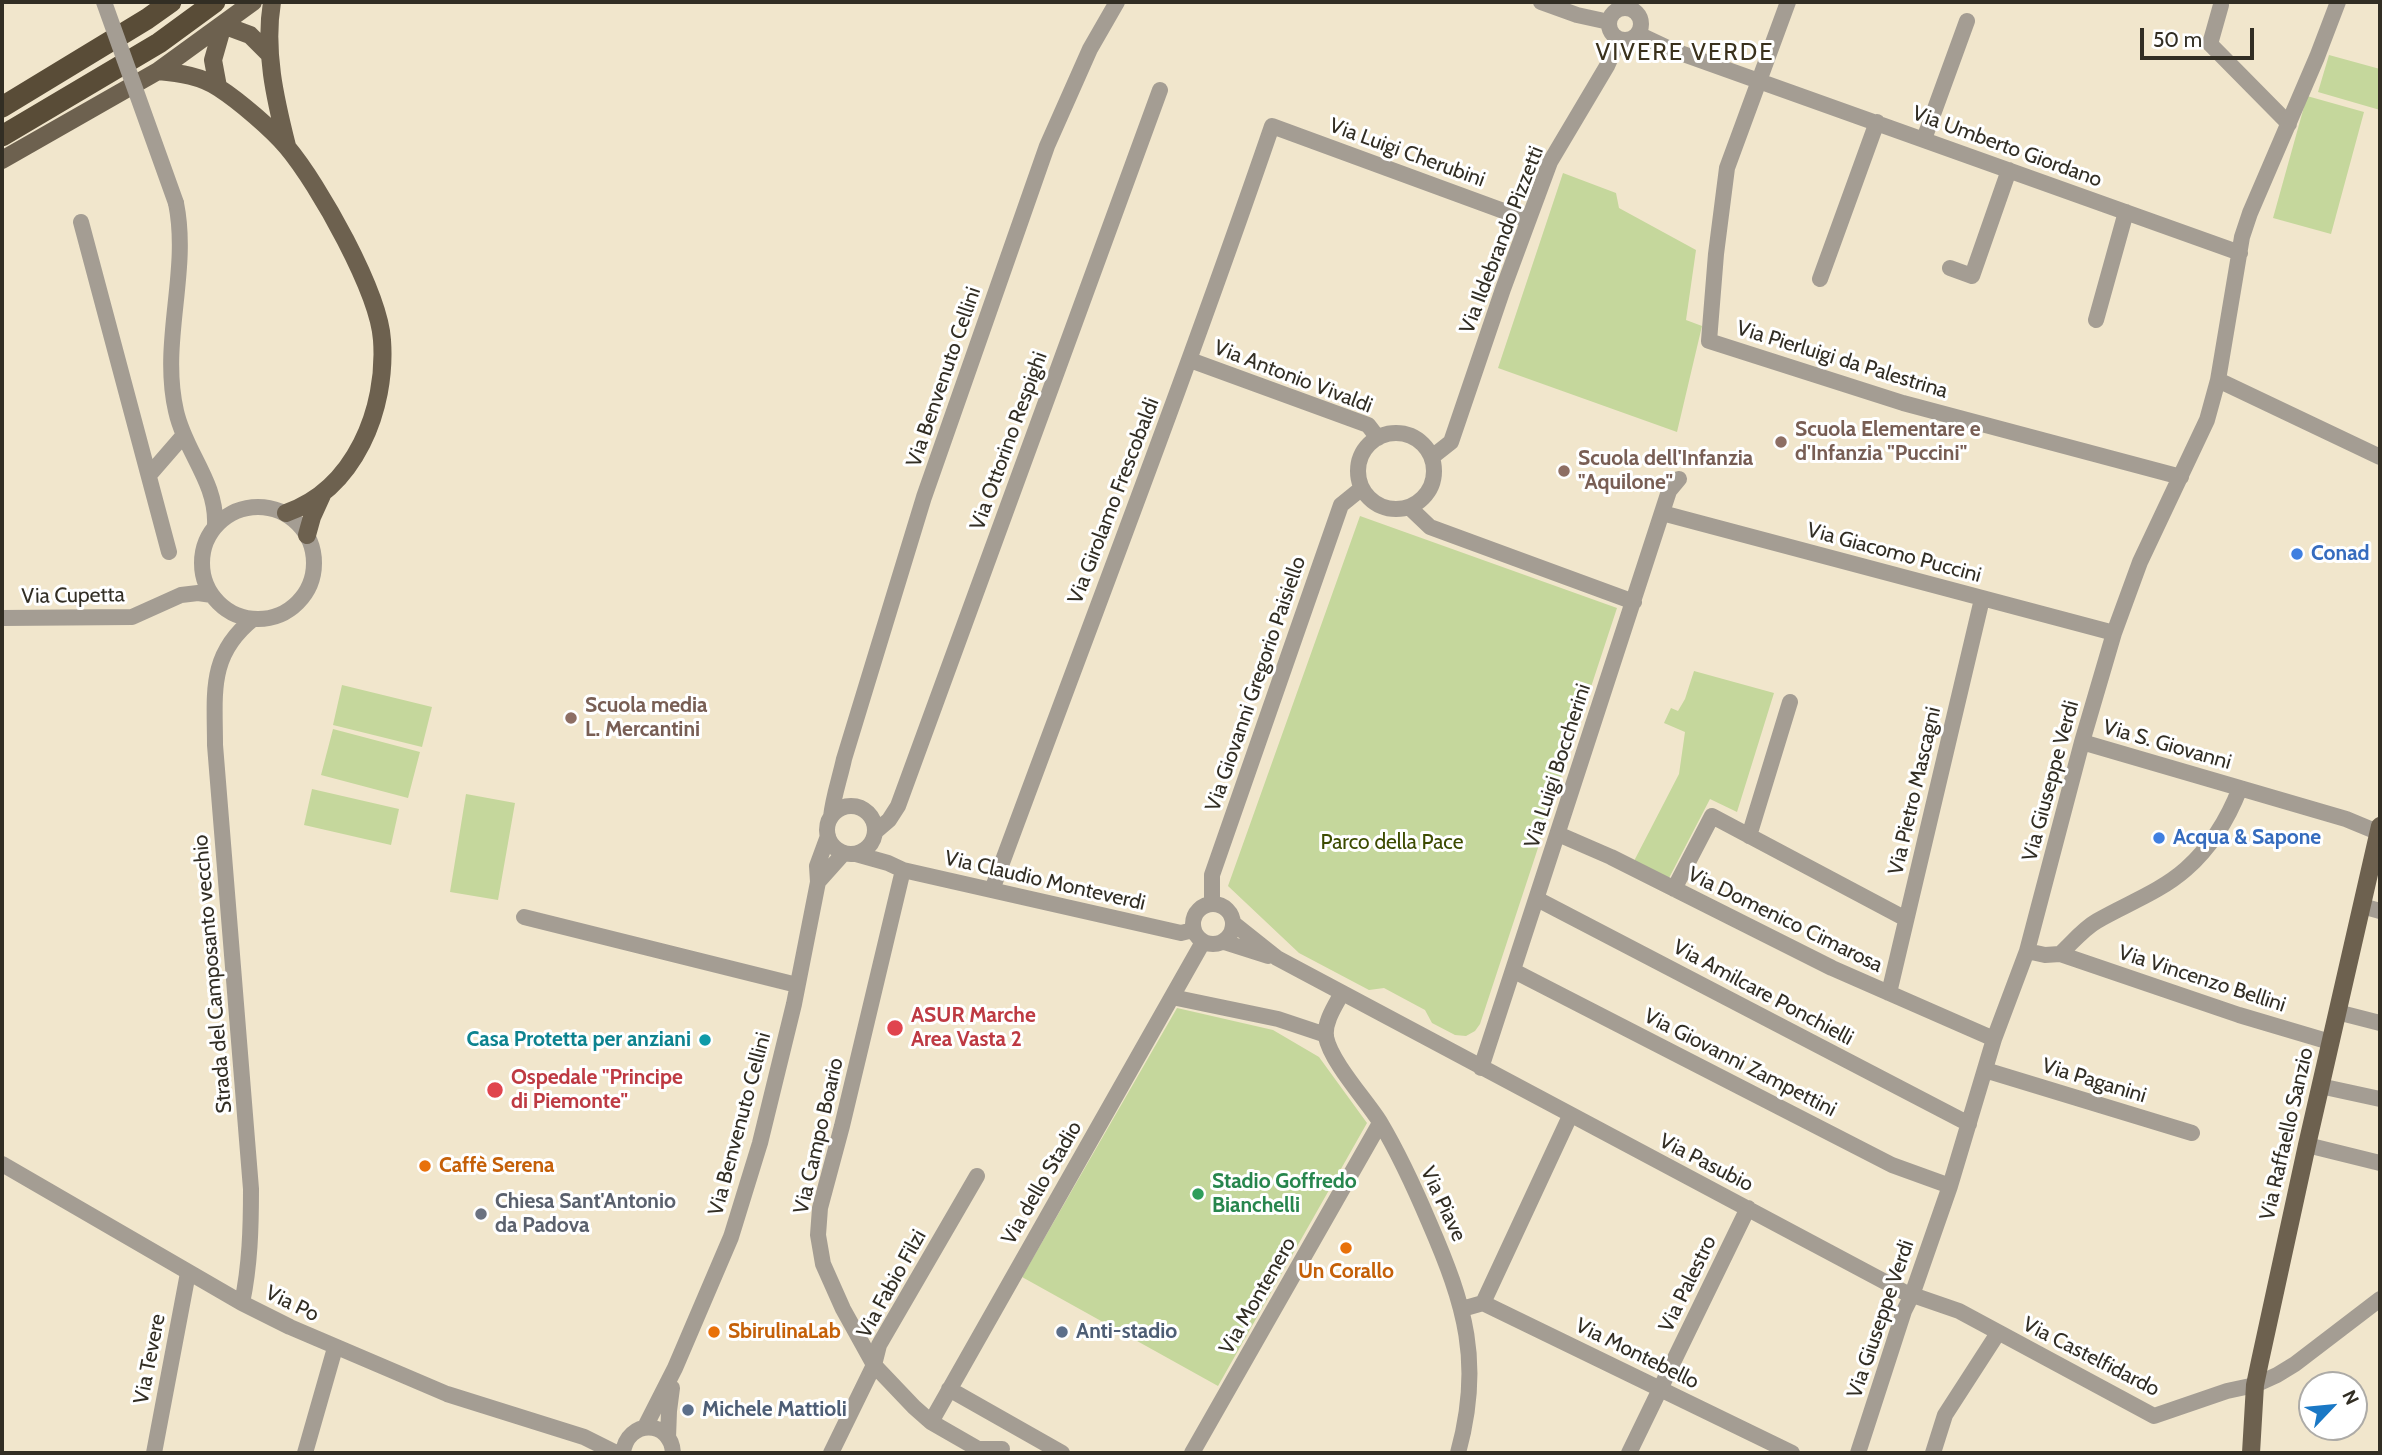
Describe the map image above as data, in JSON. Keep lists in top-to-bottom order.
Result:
{
  "streets": {
    "main road": ["Via Raffaello Sanzio"],
    "street": [
      "Via Umberto Giordano",
      "Via Luigi Cherubini",
      "Via Ildebrando Pizzetti",
      "Via Pierluigi da Palestrina",
      "Via Benvenuto Cellini",
      "Via Antonio Vivaldi",
      "Via Ottorino Respighi",
      "Via Girolamo Frescobaldi",
      "Via Giacomo Puccini",
      "Via Cupetta",
      "Via Giovanni Gregorio Paisiello",
      "Via S. Giovanni",
      "Via Luigi Boccherini",
      "Via Giuseppe Verdi",
      "Via Pietro Mascagni",
      "Via Claudio Monteverdi",
      "Via Domenico Cimarosa",
      "Strada del Camposanto vecchio",
      "Via Vincenzo Bellini",
      "Via Amilcare Ponchielli",
      "Via Giovanni Zampettini",
      "Via Paganini",
      "Via Campo Boario",
      "Via Pasubio",
      "Via dello Stadio",
      "Via Piave",
      "Via Fabio Filzi",
      "Via Palestro",
      "Via Montenero",
      "Via Po",
      "Via Montebello",
      "Via Castelfidardo",
      "Via Tevere"
    ]
  },
  "crossings": [
    ["Via Umberto Giordano", "Via Ildebrando Pizzetti"],
    ["Via Umberto Giordano", "Via Pierluigi da Palestrina"],
    ["Via Umberto Giordano", "Via Giuseppe Verdi"],
    ["Via Luigi Cherubini", "Via Ildebrando Pizzetti"],
    ["Via Luigi Cherubini", "Via Girolamo Frescobaldi"],
    ["Via Ildebrando Pizzetti", "Via Antonio Vivaldi"],
    ["Via Ildebrando Pizzetti", "Via Giovanni Gregorio Paisiello"],
    ["Via Pierluigi da Palestrina", "Via Giuseppe Verdi"],
    ["Via Benvenuto Cellini", "Via Ottorino Respighi"],
    ["Via Benvenuto Cellini", "Via Claudio Monteverdi"],
    ["Via Benvenuto Cellini", "Via Po"],
    ["Via Antonio Vivaldi", "Via Girolamo Frescobaldi"],
    ["Via Antonio Vivaldi", "Via Giovanni Gregorio Paisiello"],
    ["Via Ottorino Respighi", "Via Claudio Monteverdi"],
    ["Via Girolamo Frescobaldi", "Via Claudio Monteverdi"],
    ["Via Giacomo Puccini", "Via Luigi Boccherini"],
    ["Via Giacomo Puccini", "Via Giuseppe Verdi"],
    ["Via Giacomo Puccini", "Via Pietro Mascagni"],
    ["Via Cupetta", "Strada del Camposanto vecchio"],
    ["Via Giovanni Gregorio Paisiello", "Via Claudio Monteverdi"],
    ["Via Giovanni Gregorio Paisiello", "Via dello Stadio"],
    ["Via S. Giovanni", "Via Giuseppe Verdi"],
    ["Via S. Giovanni", "Via Vincenzo Bellini"],
    ["Via S. Giovanni", "Via Raffaello Sanzio"],
    ["Via Luigi Boccherini", "Via Domenico Cimarosa"],
    ["Via Luigi Boccherini", "Via Amilcare Ponchielli"],
    ["Via Luigi Boccherini", "Via Giovanni Zampettini"],
    ["Via Luigi Boccherini", "Via Pasubio"],
    ["Via Giuseppe Verdi", "Via Domenico Cimarosa"],
    ["Via Giuseppe Verdi", "Via Vincenzo Bellini"],
    ["Via Giuseppe Verdi", "Via Amilcare Ponchielli"],
    ["Via Giuseppe Verdi", "Via Giovanni Zampettini"],
    ["Via Giuseppe Verdi", "Via Paganini"],
    ["Via Giuseppe Verdi", "Via Pasubio"],
    ["Via Giuseppe Verdi", "Via Castelfidardo"],
    ["Via Pietro Mascagni", "Via Domenico Cimarosa"],
    ["Via Claudio Monteverdi", "Via Campo Boario"],
    ["Via Claudio Monteverdi", "Via dello Stadio"],
    ["Strada del Camposanto vecchio", "Via Po"],
    ["Via Vincenzo Bellini", "Via Raffaello Sanzio"],
    ["Via Raffaello Sanzio", "Via Castelfidardo"],
    ["Via Campo Boario", "Via dello Stadio"],
    ["Via Campo Boario", "Via Fabio Filzi"],
    ["Via Pasubio", "Via Palestro"],
    ["Via Pasubio", "Via Castelfidardo"],
    ["Via Piave", "Via Montenero"],
    ["Via Palestro", "Via Montebello"],
    ["Via Po", "Via Tevere"]
  ],
  "districts": ["VIVERE VERDE"],
  "parks": ["Parco della Pace"],
  "places": [
    "Scuola Elementare e d'Infanzia \"Puccini\"",
    "Scuola dell'Infanzia \"Aquilone\"",
    "Conad",
    "Scuola media L. Mercantini",
    "Acqua & Sapone",
    "ASUR Marche Area Vasta 2",
    "Casa Protetta per anziani",
    "Ospedale \"Principe di Piemonte\"",
    "Caffè Serena",
    "Stadio Goffredo Bianchelli",
    "Chiesa Sant'Antonio da Padova",
    "Un Corallo",
    "SbirulinaLab",
    "Anti-stadio",
    "Michele Mattioli"
  ],
  "scale_bar": "50 m",
  "north": "top right"
}
